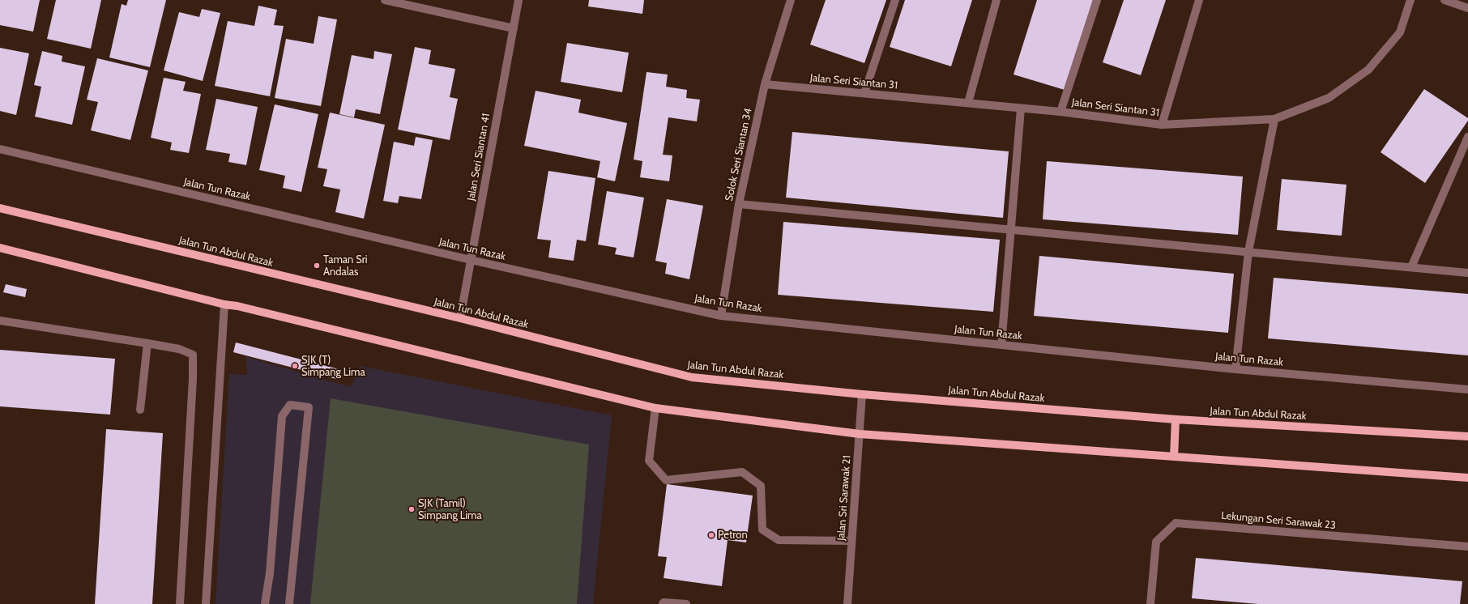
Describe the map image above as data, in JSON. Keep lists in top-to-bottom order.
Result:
{
  "streets": {
    "main road": ["Jalan Tun Abdul Razak"],
    "street": [
      "Jalan Seri Siantan 31",
      "Solok Seri Siantan 34",
      "Jalan Seri Siantan 41",
      "Jalan Tun Razak",
      "Jalan Sri Sarawak 21",
      "Lekungan Seri Sarawak 23"
    ]
  },
  "crossings": [
    ["Jalan Seri Siantan 31", "Solok Seri Siantan 34"],
    ["Solok Seri Siantan 34", "Jalan Tun Razak"],
    ["Jalan Seri Siantan 41", "Jalan Tun Razak"],
    ["Jalan Seri Siantan 41", "Jalan Tun Abdul Razak"],
    ["Jalan Tun Abdul Razak", "Jalan Sri Sarawak 21"]
  ],
  "places": [
    "Taman Sri Andalas",
    "SJK (T) Simpang Lima",
    "SJK (Tamil) Simpang Lima",
    "Petron"
  ]
}
